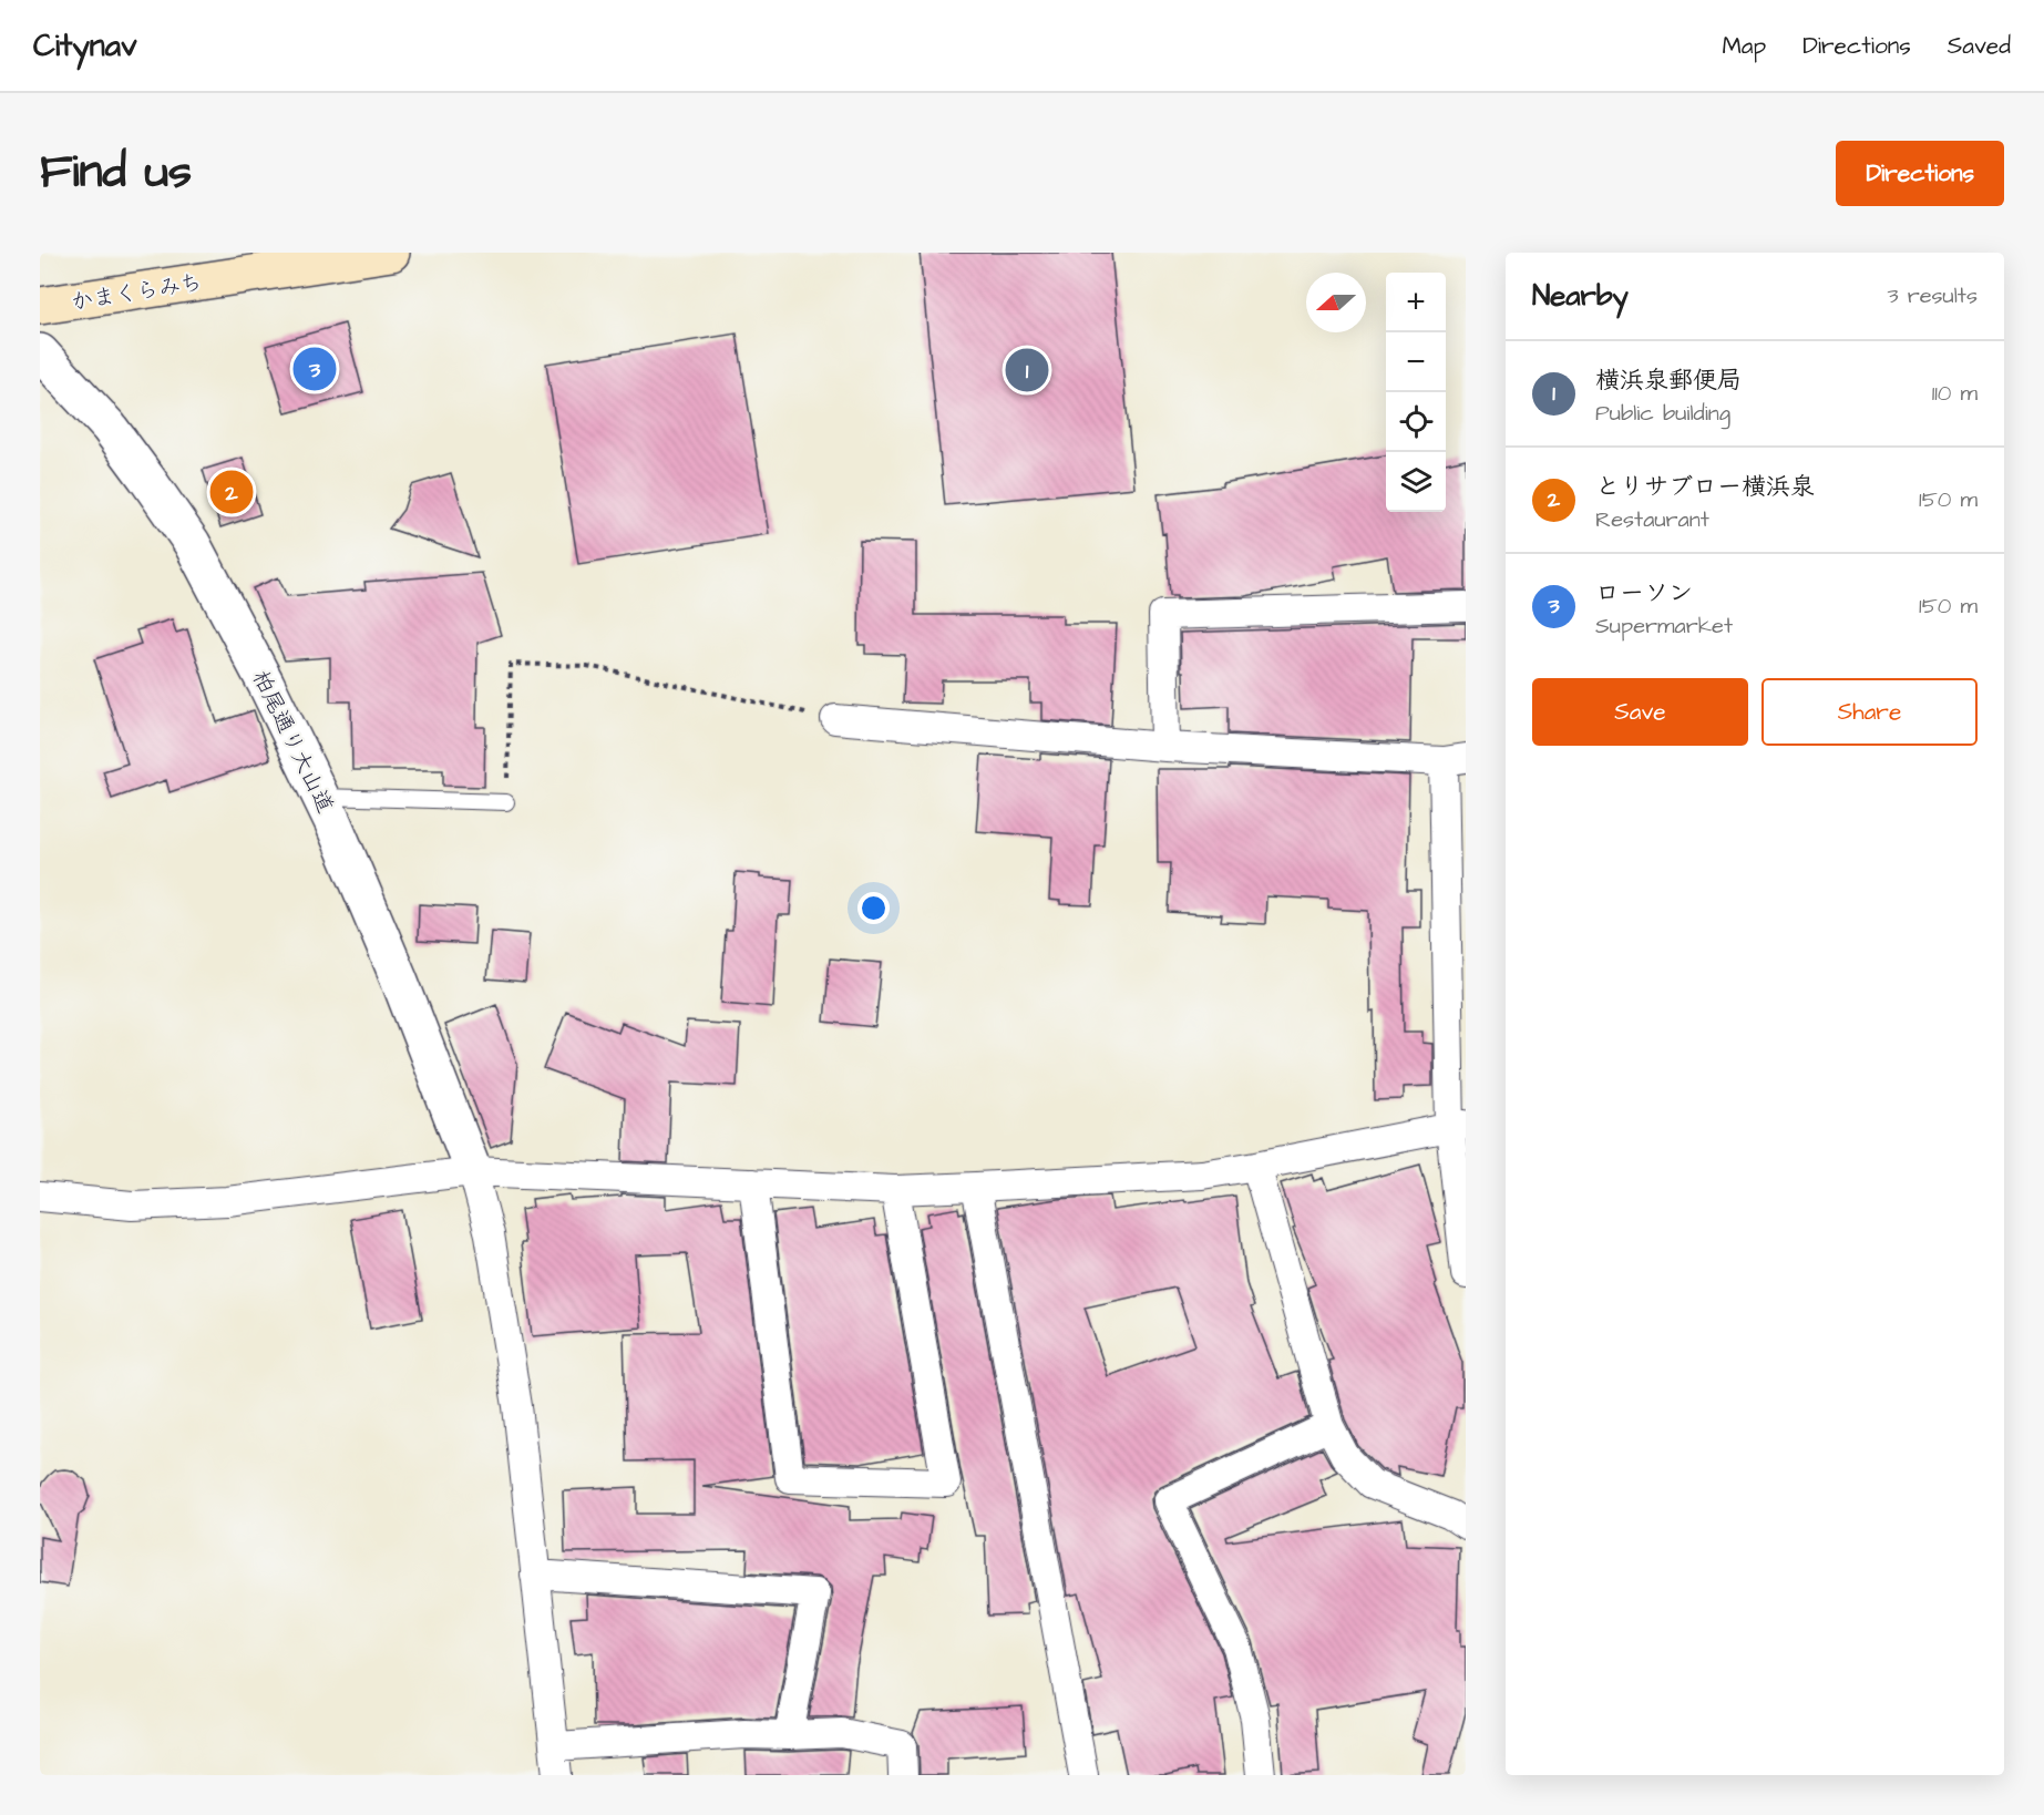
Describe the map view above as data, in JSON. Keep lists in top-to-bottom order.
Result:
{
  "streets": {
    "main road": ["かまくらみち"],
    "street": ["柏尾通り大山道"]
  },
  "north": "left",
  "page": {
    "header": "Citynav",
    "nav": ["Map", "Directions", "Saved"],
    "title": "Find us",
    "buttons": [
      "Directions",
      ["Save", "Share"]
    ],
    "heading": ["Nearby", "3 results"],
    "map_buttons": ["+", "−"],
    "list": [
      {
        "mark": "1",
        "name": "横浜泉郵便局",
        "note": "Public building",
        "value": "110 m"
      },
      {
        "mark": "2",
        "name": "とりサブロー横浜泉",
        "note": "Restaurant",
        "value": "150 m"
      },
      {
        "mark": "3",
        "name": "ローソン",
        "note": "Supermarket",
        "value": "150 m"
      }
    ],
    "pins": ["3", "1", "2"]
  }
}
